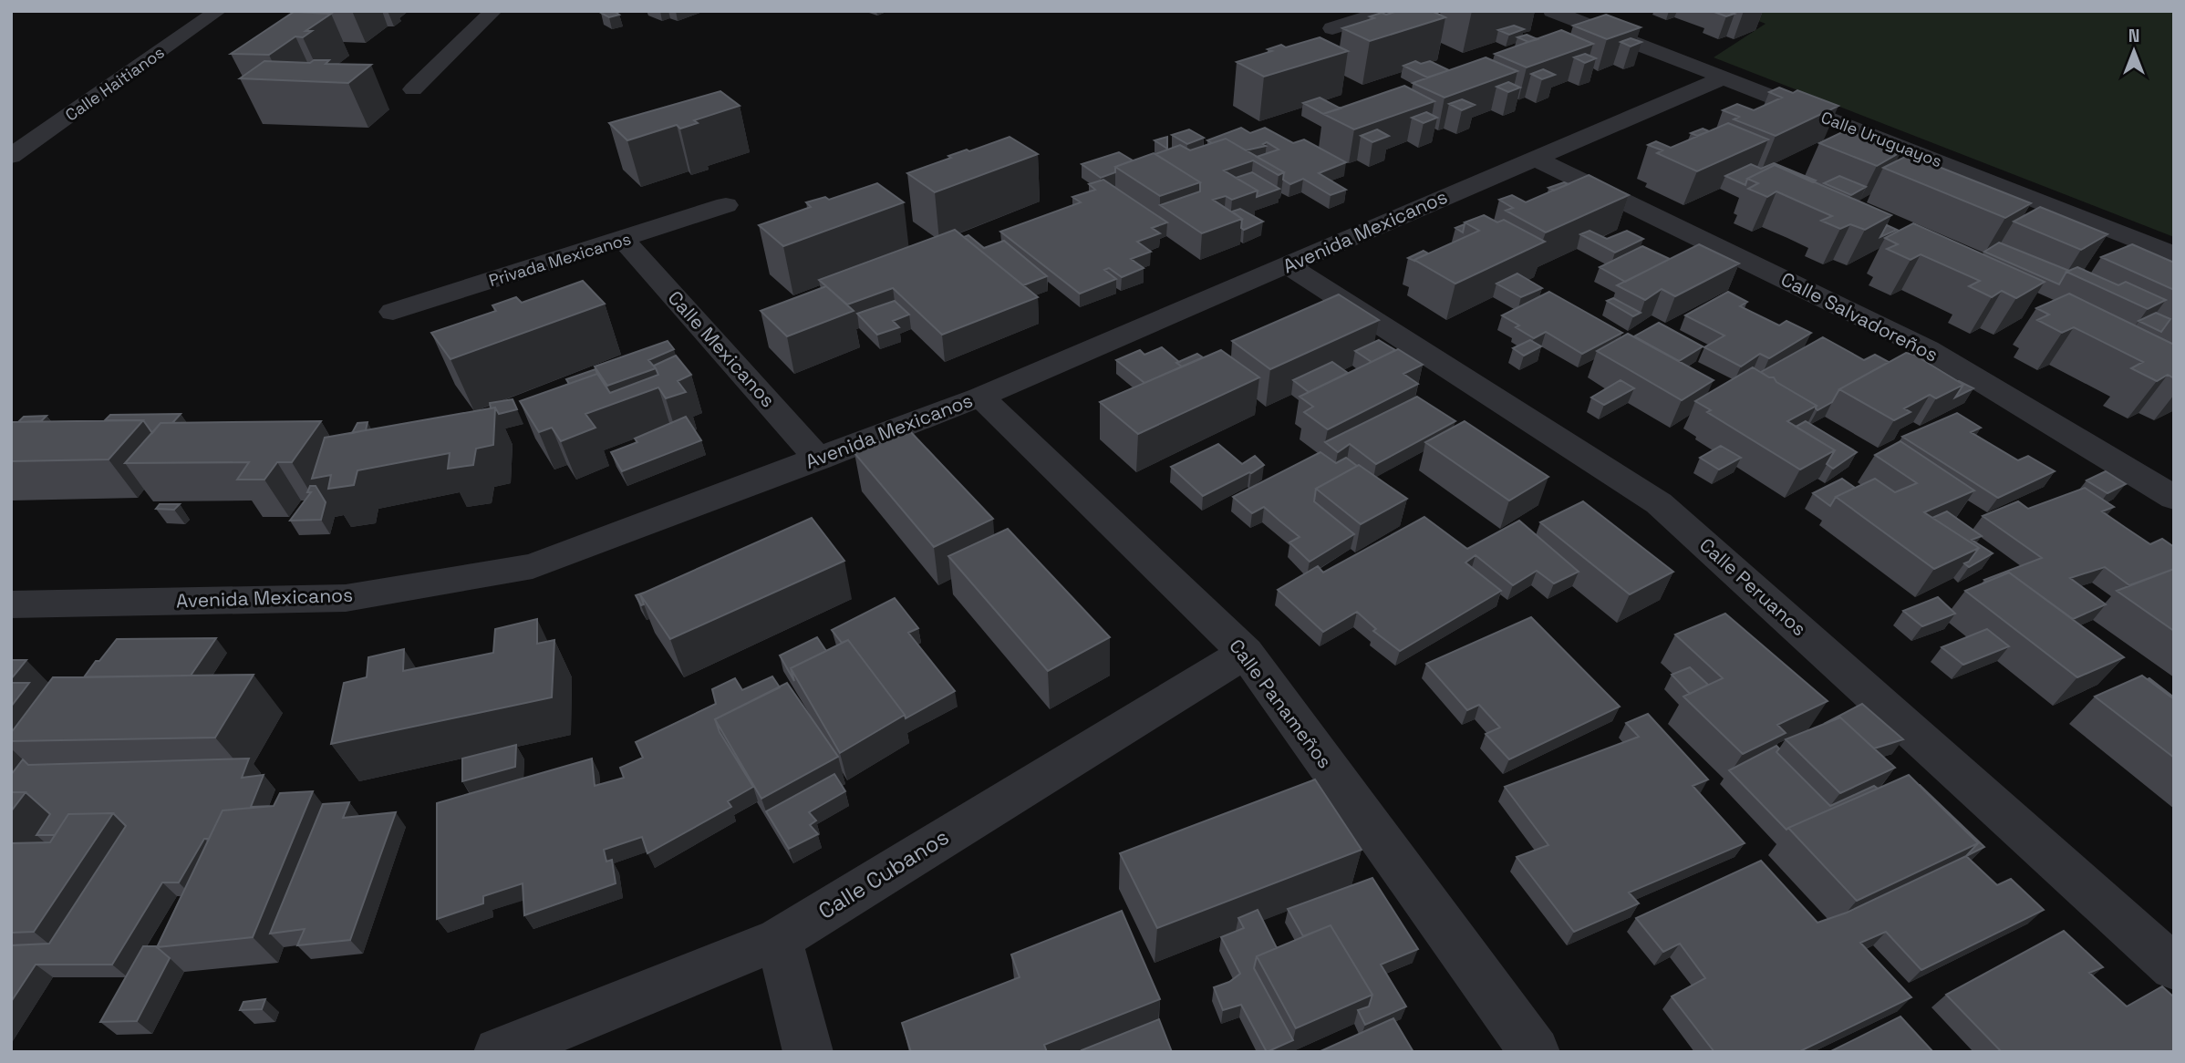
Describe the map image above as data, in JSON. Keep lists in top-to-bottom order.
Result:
{
  "streets": {
    "street": [
      "Calle Haitianos",
      "Calle Uruguayos",
      "Avenida Mexicanos",
      "Privada Mexicanos",
      "Calle Salvadoreños",
      "Calle Mexicanos",
      "Calle Peruanos",
      "Calle Panameños",
      "Calle Cubanos"
    ]
  },
  "crossings": [
    ["Calle Uruguayos", "Avenida Mexicanos"],
    ["Avenida Mexicanos", "Calle Salvadoreños"],
    ["Avenida Mexicanos", "Calle Mexicanos"],
    ["Avenida Mexicanos", "Calle Peruanos"],
    ["Avenida Mexicanos", "Calle Panameños"],
    ["Privada Mexicanos", "Calle Mexicanos"],
    ["Calle Panameños", "Calle Cubanos"]
  ],
  "north": "top"
}
